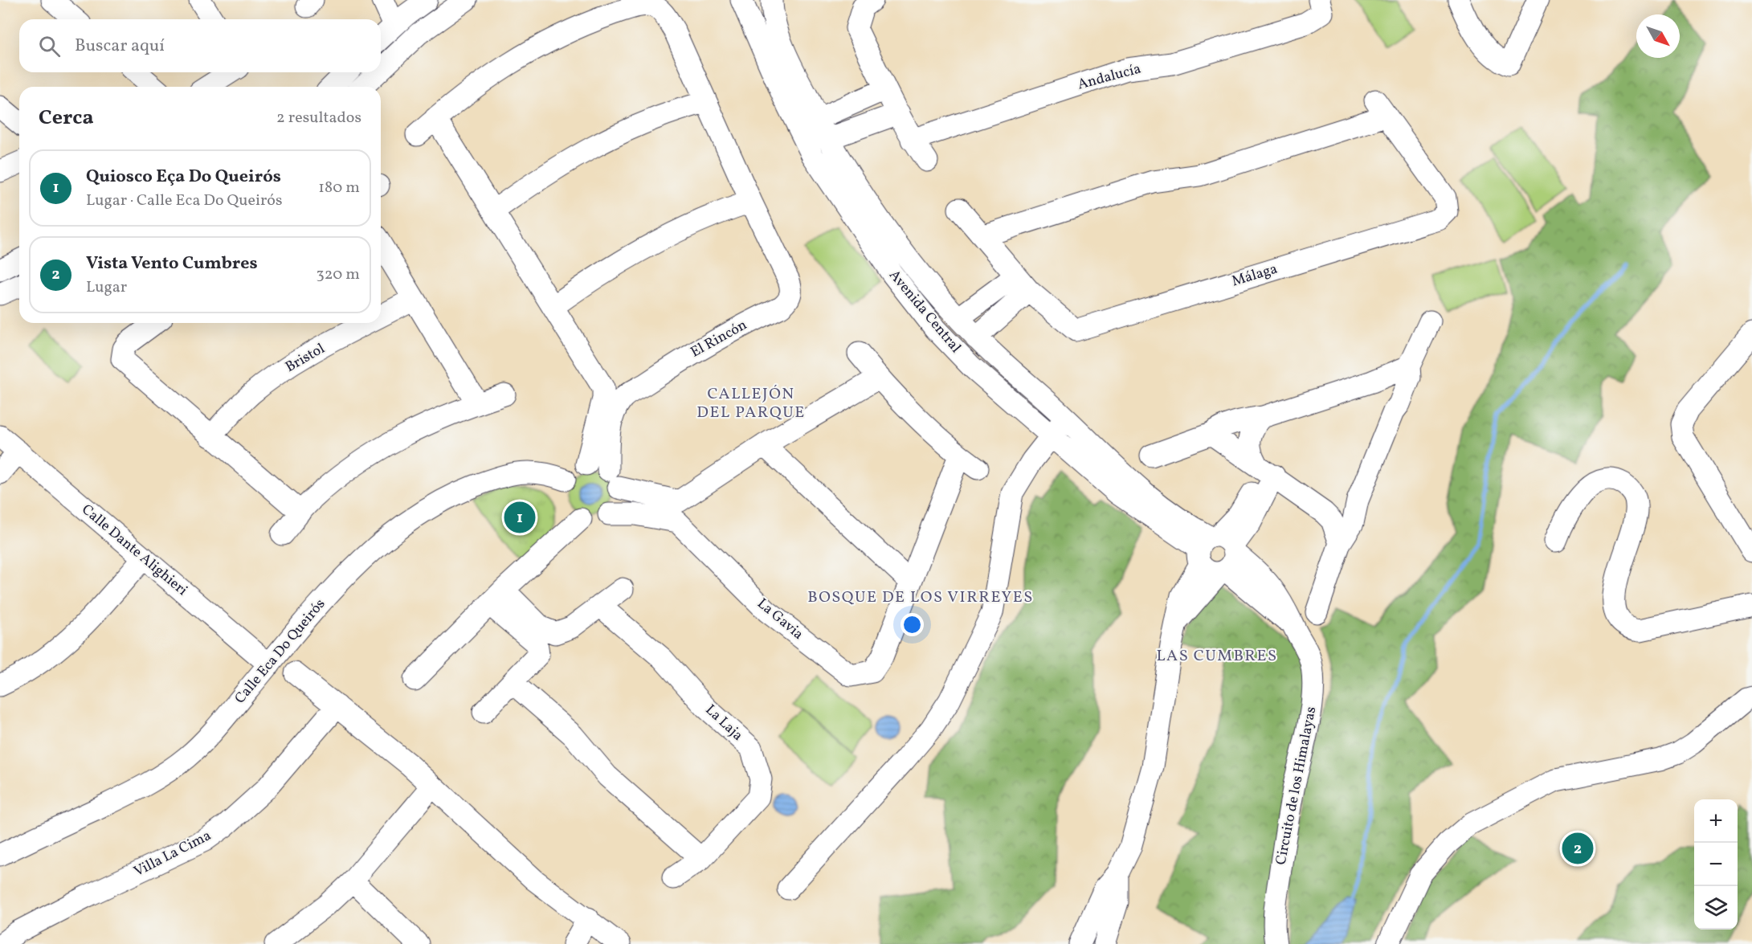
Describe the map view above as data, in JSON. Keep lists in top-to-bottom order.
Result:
{
  "streets": {
    "street": [
      "Andalucía",
      "Málaga",
      "Avenida Central",
      "El Rincón",
      "Bristol",
      "Calle Dante Alighieri",
      "La Gavia",
      "Calle Eca Do Queirós",
      "La Laja",
      "Circuito de los Himalayas",
      "Villa La Cima"
    ]
  },
  "crossings": [
    ["Avenida Central", "Circuito de los Himalayas"],
    ["El Rincón", "La Gavia"],
    ["El Rincón", "Calle Eca Do Queirós"],
    ["Calle Dante Alighieri", "Calle Eca Do Queirós"],
    ["La Gavia", "Calle Eca Do Queirós"]
  ],
  "districts": ["CALLEJÓN DEL PARQUE", "BOSQUE DE LOS VIRREYES", "LAS CUMBRES"],
  "north": "bottom right",
  "page": {
    "search": "Buscar aquí",
    "heading": ["Cerca", "2 resultados"],
    "list": [
      {
        "mark": "1",
        "name": "Quiosco Eça Do Queirós",
        "note": "Lugar · Calle Eca Do Queirós",
        "value": "180 m"
      },
      {
        "mark": "2",
        "name": "Vista Vento Cumbres",
        "note": "Lugar",
        "value": "320 m"
      }
    ],
    "pins": ["1", "2"],
    "map_buttons": ["+", "−"]
  }
}
